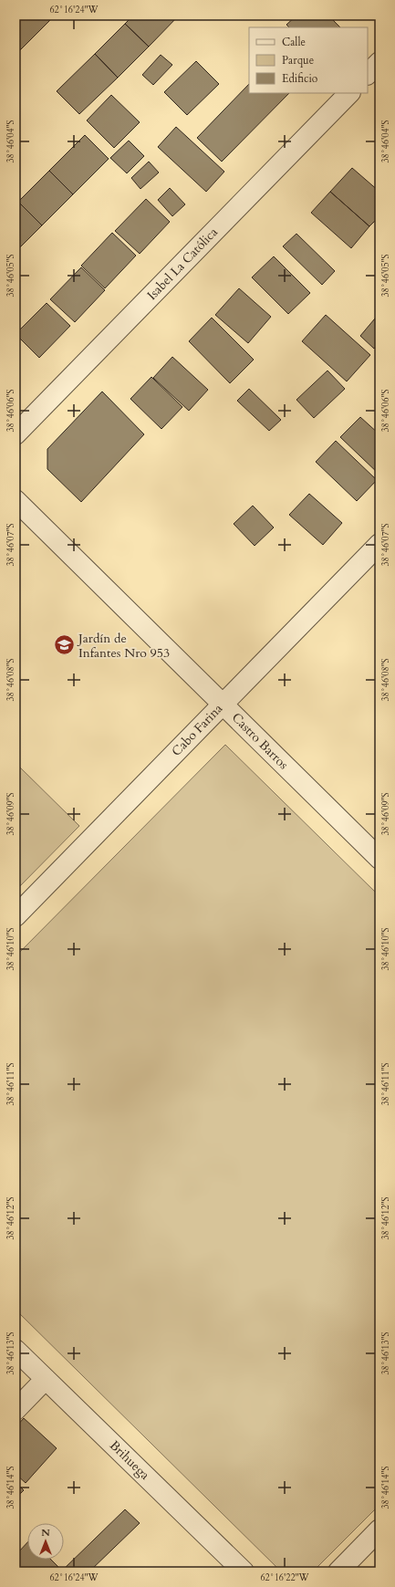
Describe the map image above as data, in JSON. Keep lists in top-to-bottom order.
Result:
{
  "streets": {
    "street": [
      "Isabel La Católica",
      "Cabo Farina",
      "Castro Barros",
      "Brihuega"
    ]
  },
  "crossings": [
    ["Cabo Farina", "Castro Barros"]
  ],
  "places": {
    "school or university": ["Jardín de Infantes Nro 953"]
  },
  "legend": ["Calle", "Parque", "Edificio"],
  "north": "top",
  "coordinates": [
    "62°16'24\"W",
    "38°46'04\"S",
    "38°46'05\"S",
    "38°46'06\"S",
    "38°46'07\"S",
    "38°46'08\"S",
    "38°46'09\"S",
    "38°46'10\"S",
    "38°46'11\"S",
    "38°46'12\"S",
    "38°46'13\"S",
    "38°46'14\"S",
    "62°16'22\"W"
  ]
}
